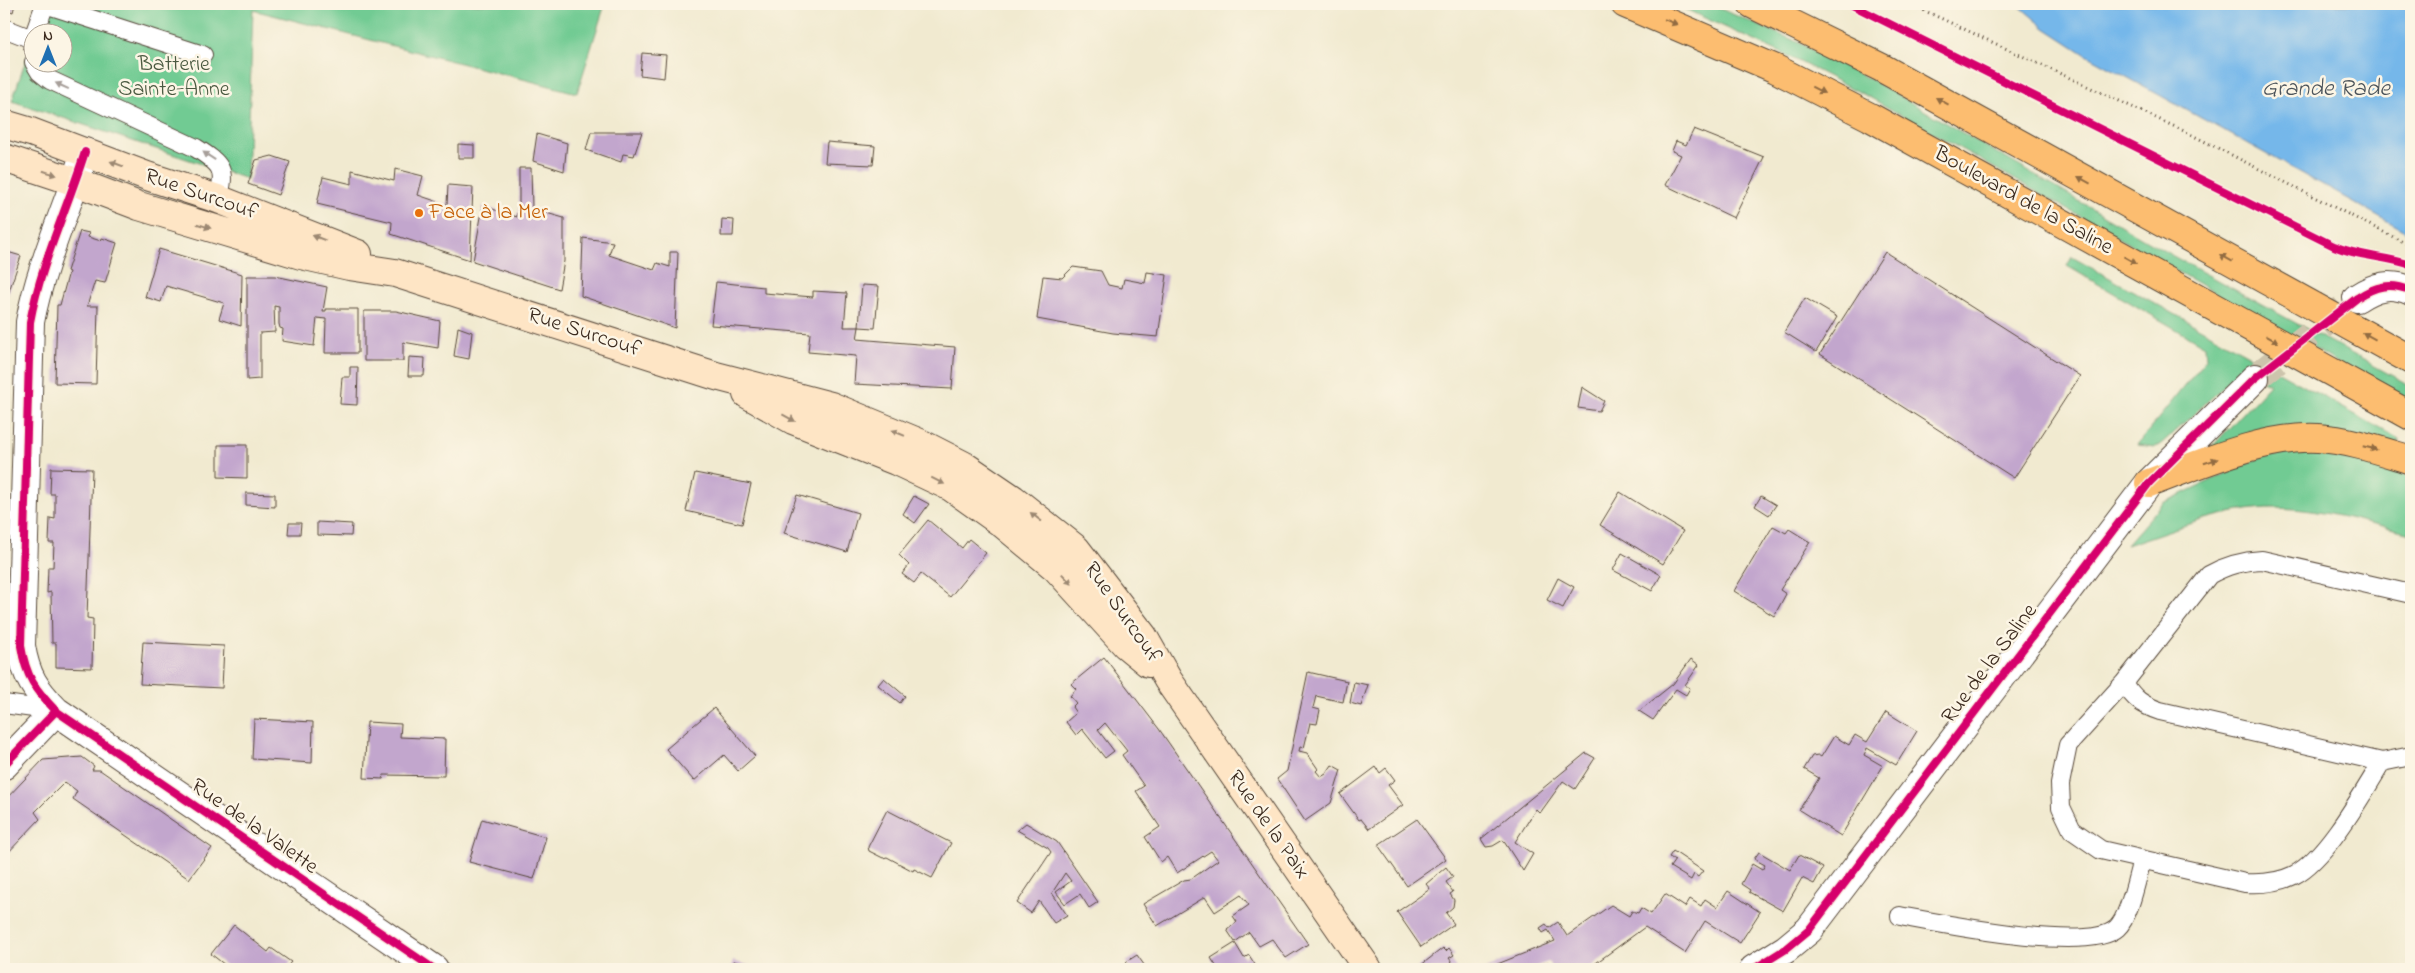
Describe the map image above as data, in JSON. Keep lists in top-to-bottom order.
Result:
{
  "streets": {
    "main road": ["Rue Surcouf", "Boulevard de la Saline", "Rue de la Paix"],
    "street": ["Rue de la Saline", "Rue de la Valette"]
  },
  "crossings": [
    ["Rue Surcouf", "Rue de la Paix"],
    ["Rue Surcouf", "Rue de la Valette"]
  ],
  "water": ["Grande Rade"],
  "parks": ["Batterie Sainte-Anne"],
  "places": ["Face à la Mer"],
  "north": "top"
}
